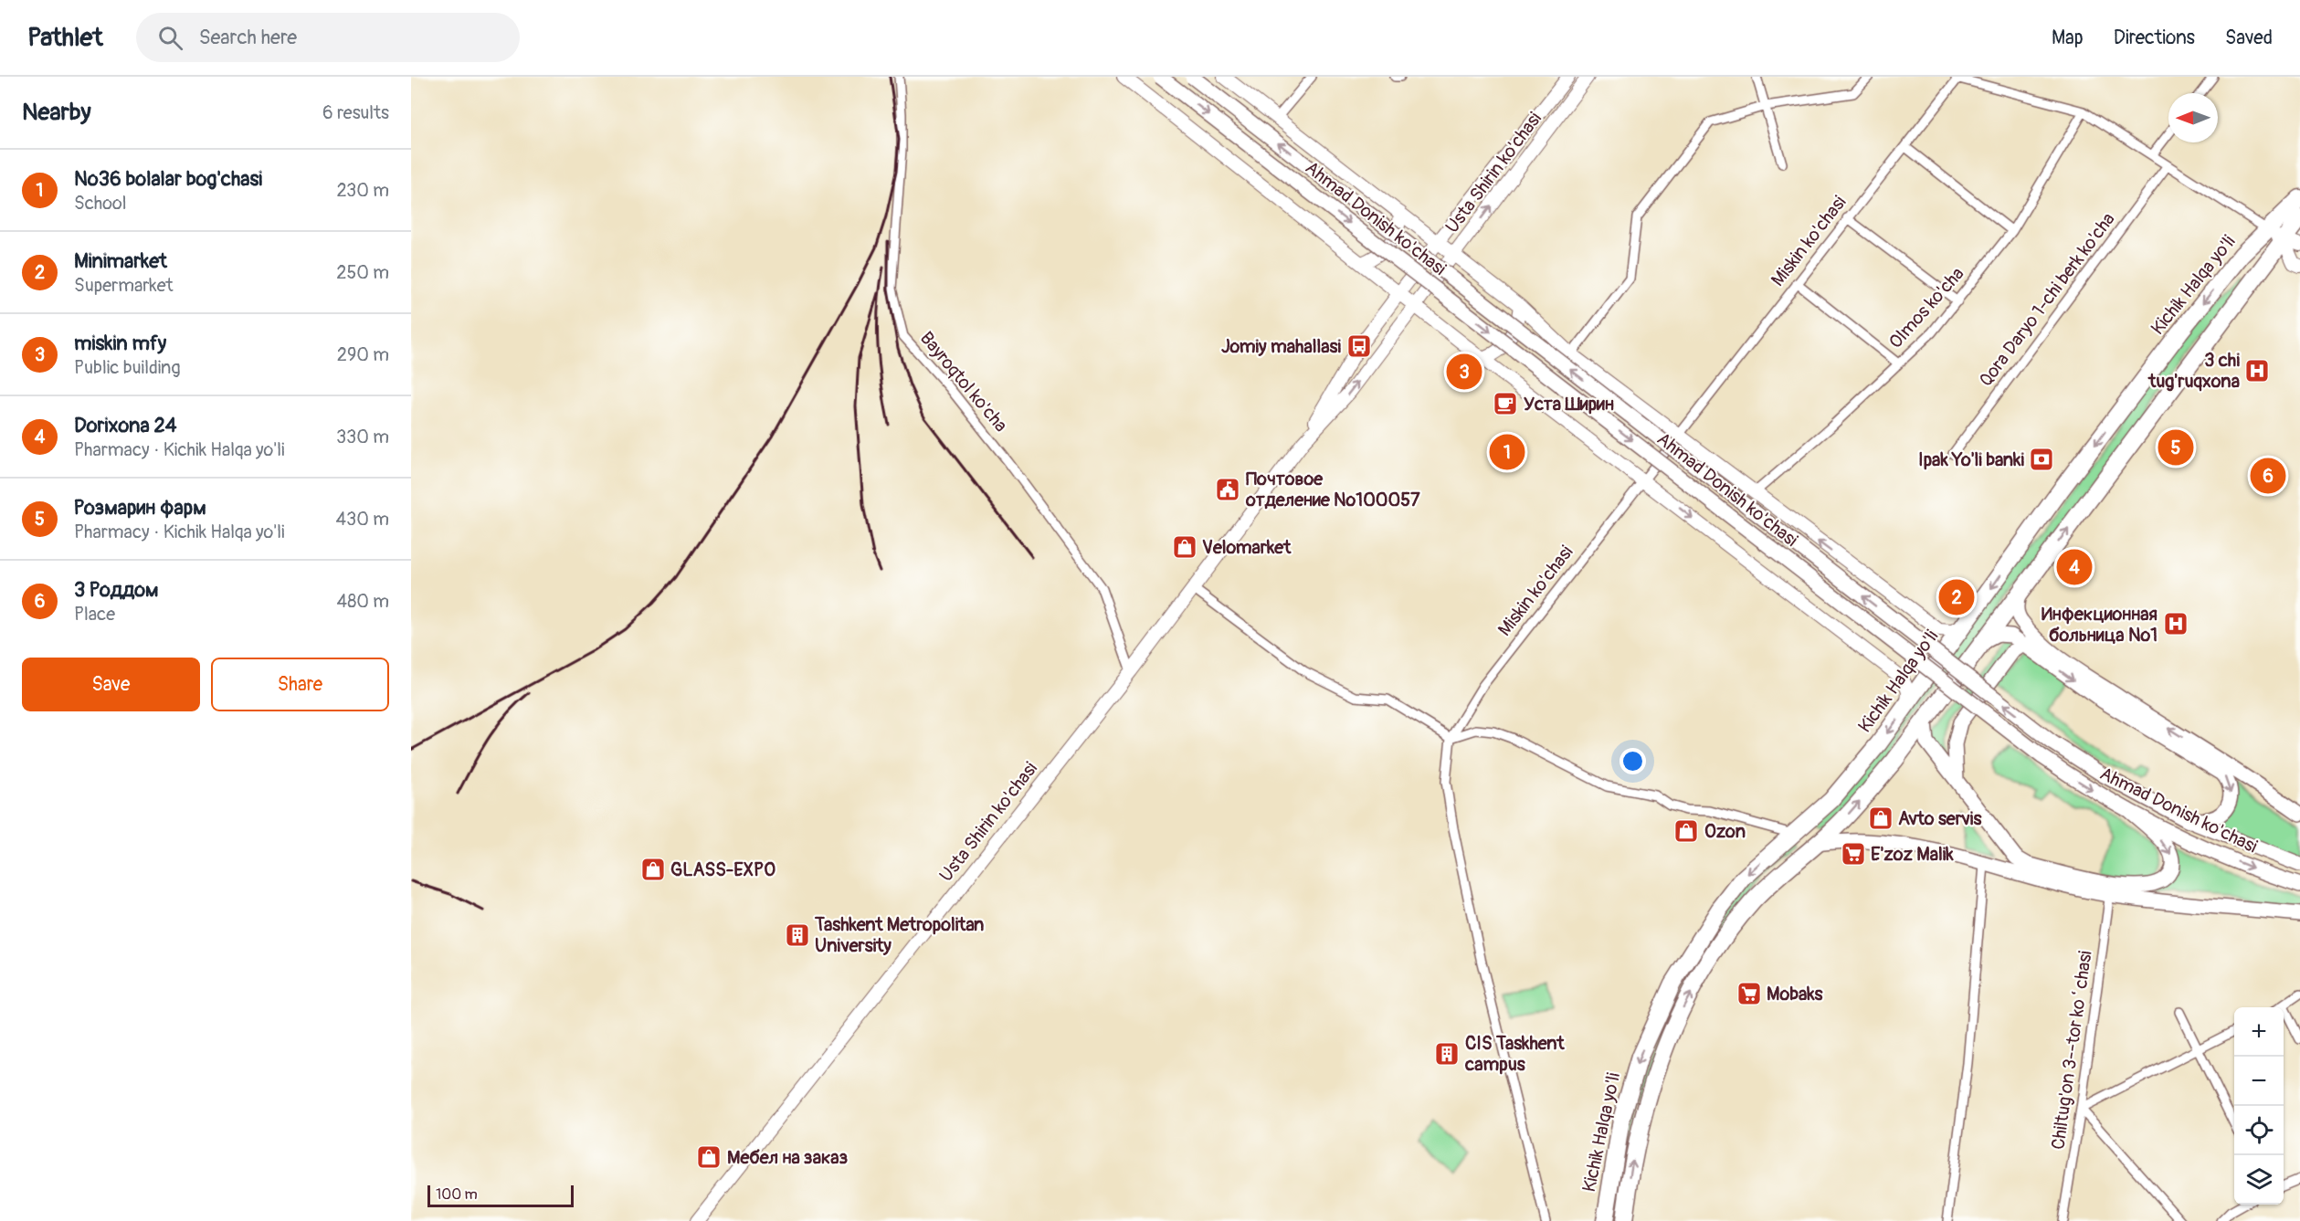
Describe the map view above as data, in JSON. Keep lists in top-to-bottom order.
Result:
{
  "streets": {
    "highway": ["Kichik Halqa yo'li"],
    "main road": ["Ahmad Donish ko'chasi"],
    "street": [
      "Usta Shirin ko'chasi",
      "Miskin ko'chasi",
      "Qora Daryo 1-chi berk ko'cha",
      "Olmos ko'cha",
      "Bayroqtol ko'cha",
      "Chiltug'on 3--tor koʻchasi"
    ]
  },
  "crossings": [
    ["Usta Shirin ko'chasi", "Ahmad Donish ko'chasi"],
    ["Usta Shirin ko'chasi", "Bayroqtol ko'cha"],
    ["Ahmad Donish ko'chasi", "Miskin ko'chasi"],
    ["Ahmad Donish ko'chasi", "Kichik Halqa yo'li"],
    ["Ahmad Donish ko'chasi", "Olmos ko'cha"]
  ],
  "places": {
    "bus stop": ["Jomiy mahallasi"],
    "hospital": ["3 chi tug'ruqxona", "Инфекционная больница №1"],
    "cafe": ["Уста Ширин"],
    "bank": ["Ipak Yo'li banki"],
    "public building": ["Почтовое отделение №100057"],
    "shop": [
      "Velomarket",
      "Avto servis",
      "Ozon",
      "GLASS-EXPO",
      "Мебел на заказ"
    ],
    "supermarket": ["E'zoz Malik", "Mobaks"],
    "building": ["Tashkent Metropolitan University", "CIS Taskhent campus"]
  },
  "scale_bar": "100 m",
  "north": "left",
  "page": {
    "header": "Pathlet",
    "search": "Search here",
    "nav": ["Map", "Directions", "Saved"],
    "heading": ["Nearby", "6 results"],
    "list": [
      {
        "mark": "1",
        "name": "№36 bolalar bog'chasi",
        "note": "School",
        "value": "230 m"
      },
      {
        "mark": "2",
        "name": "Minimarket",
        "note": "Supermarket",
        "value": "250 m"
      },
      {
        "mark": "3",
        "name": "miskin mfy",
        "note": "Public building",
        "value": "290 m"
      },
      {
        "mark": "4",
        "name": "Dorixona 24",
        "note": "Pharmacy · Kichik Halqa yo'li",
        "value": "330 m"
      },
      {
        "mark": "5",
        "name": "Розмарин фарм",
        "note": "Pharmacy · Kichik Halqa yo'li",
        "value": "430 m"
      },
      {
        "mark": "6",
        "name": "3 Роддом",
        "note": "Place",
        "value": "480 m"
      }
    ],
    "pins": [
      "3",
      "5",
      "1",
      "6",
      "4",
      "2"
    ],
    "buttons": ["Save", "Share"],
    "map_buttons": ["+", "−"],
    "scale": "100 m"
  }
}
